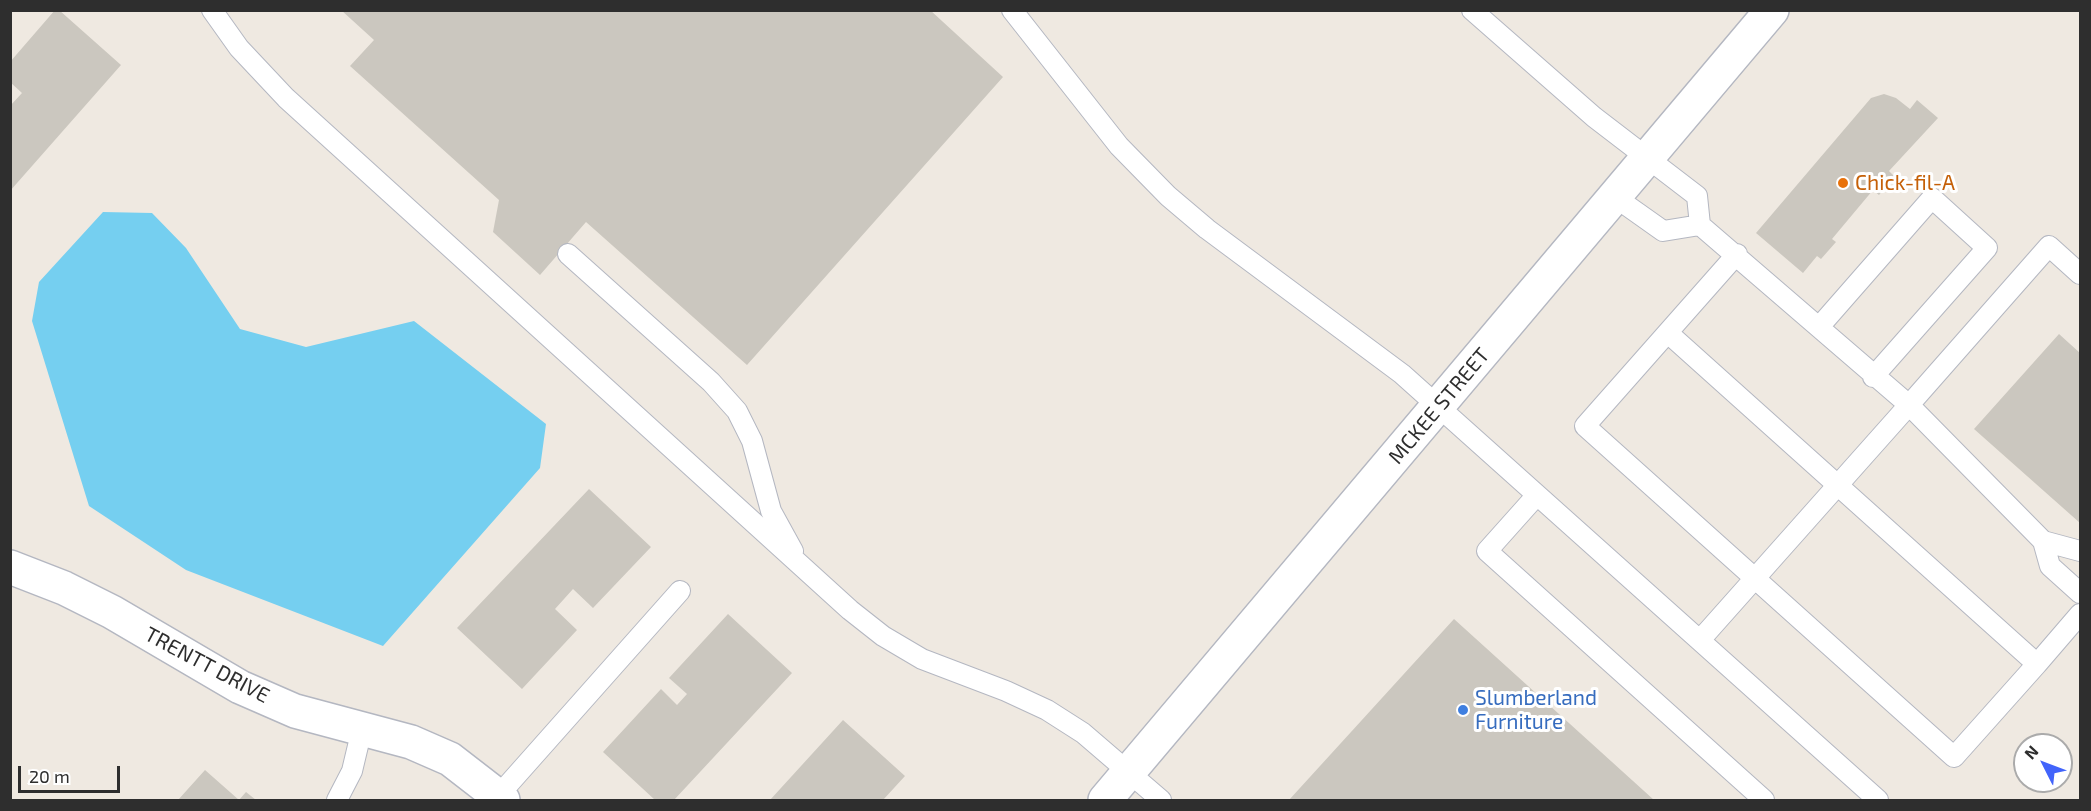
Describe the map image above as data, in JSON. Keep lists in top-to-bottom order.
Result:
{
  "streets": {
    "street": ["MCKEE STREET", "TRENTT DRIVE"]
  },
  "places": ["Chick-fil-A", "Slumberland Furniture"],
  "scale_bar": "20 m",
  "north": "top left"
}
